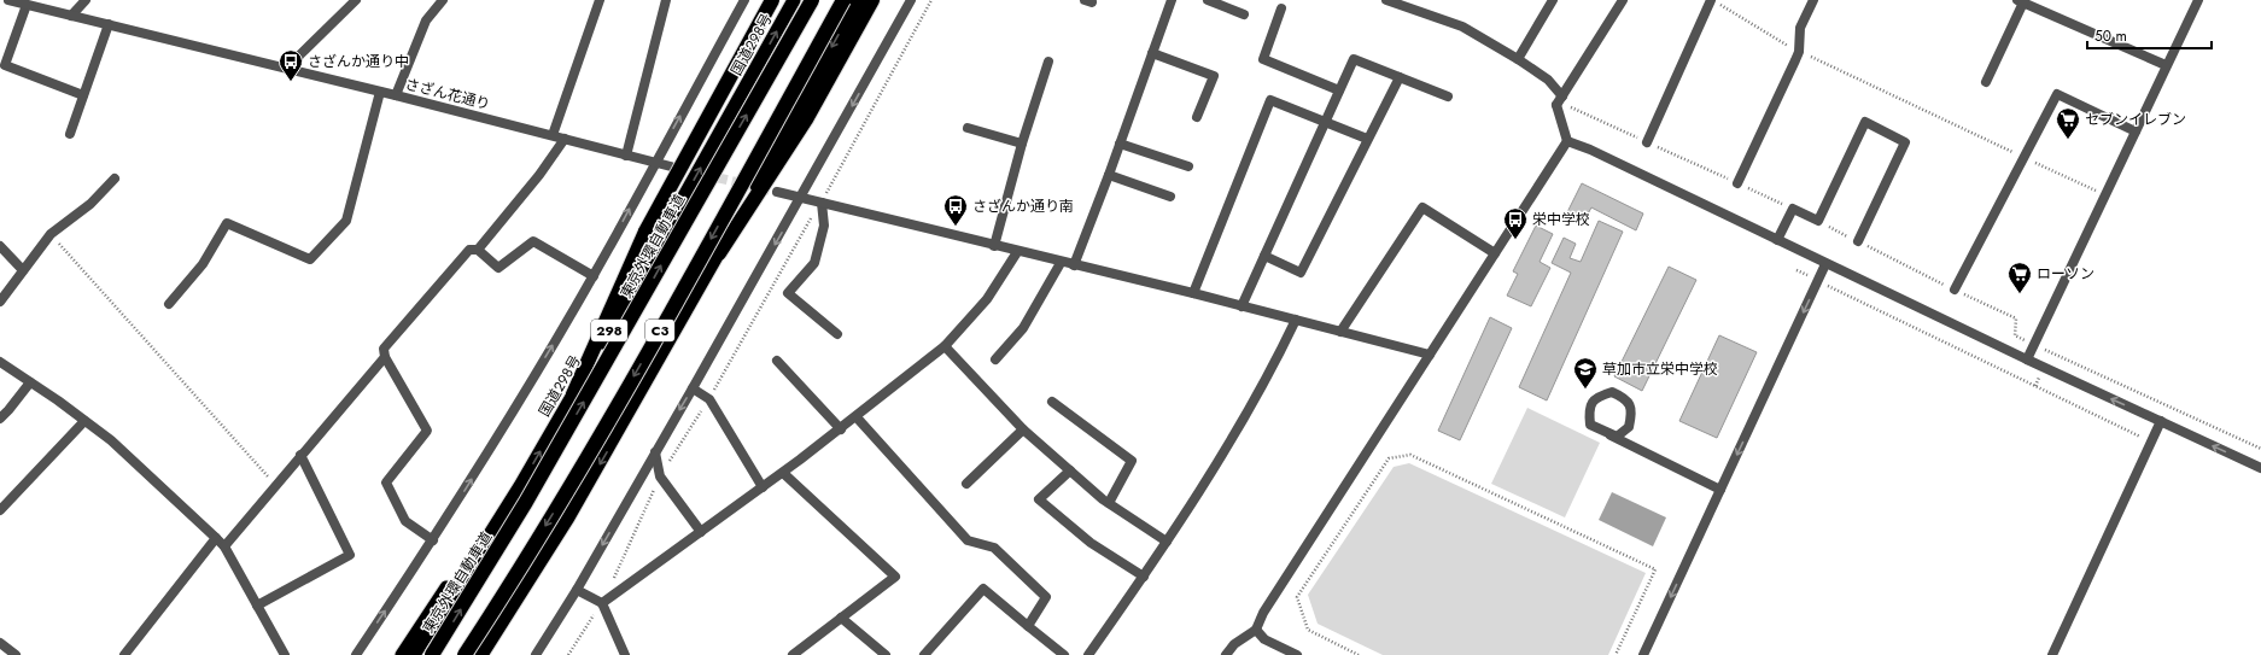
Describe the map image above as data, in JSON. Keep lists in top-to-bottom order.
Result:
{
  "streets": {
    "highway": [
      "国道298号",
      "東京外環自動車道",
      "298",
      "C3"
    ],
    "street": ["さざん花通り"]
  },
  "places": {
    "bus stop": ["さざんか通り中", "さざんか通り南", "栄中学校"],
    "supermarket": ["セブンイレブン", "ローソン"],
    "school or university": ["草加市立栄中学校"]
  },
  "scale_bar": "50 m"
}
